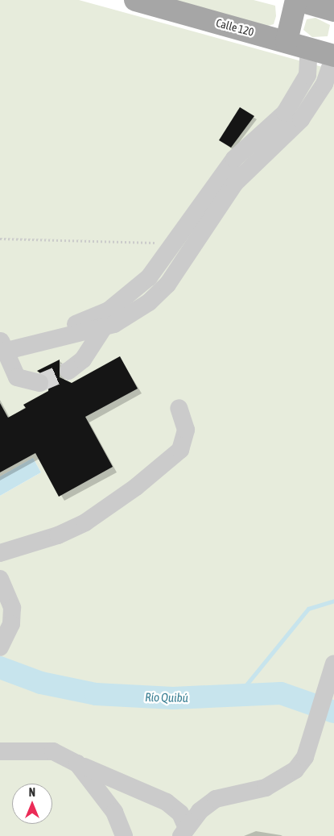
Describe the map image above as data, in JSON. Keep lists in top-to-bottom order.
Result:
{
  "streets": {
    "main road": ["Calle 120"]
  },
  "water": ["Río Quibú"],
  "north": "top"
}
